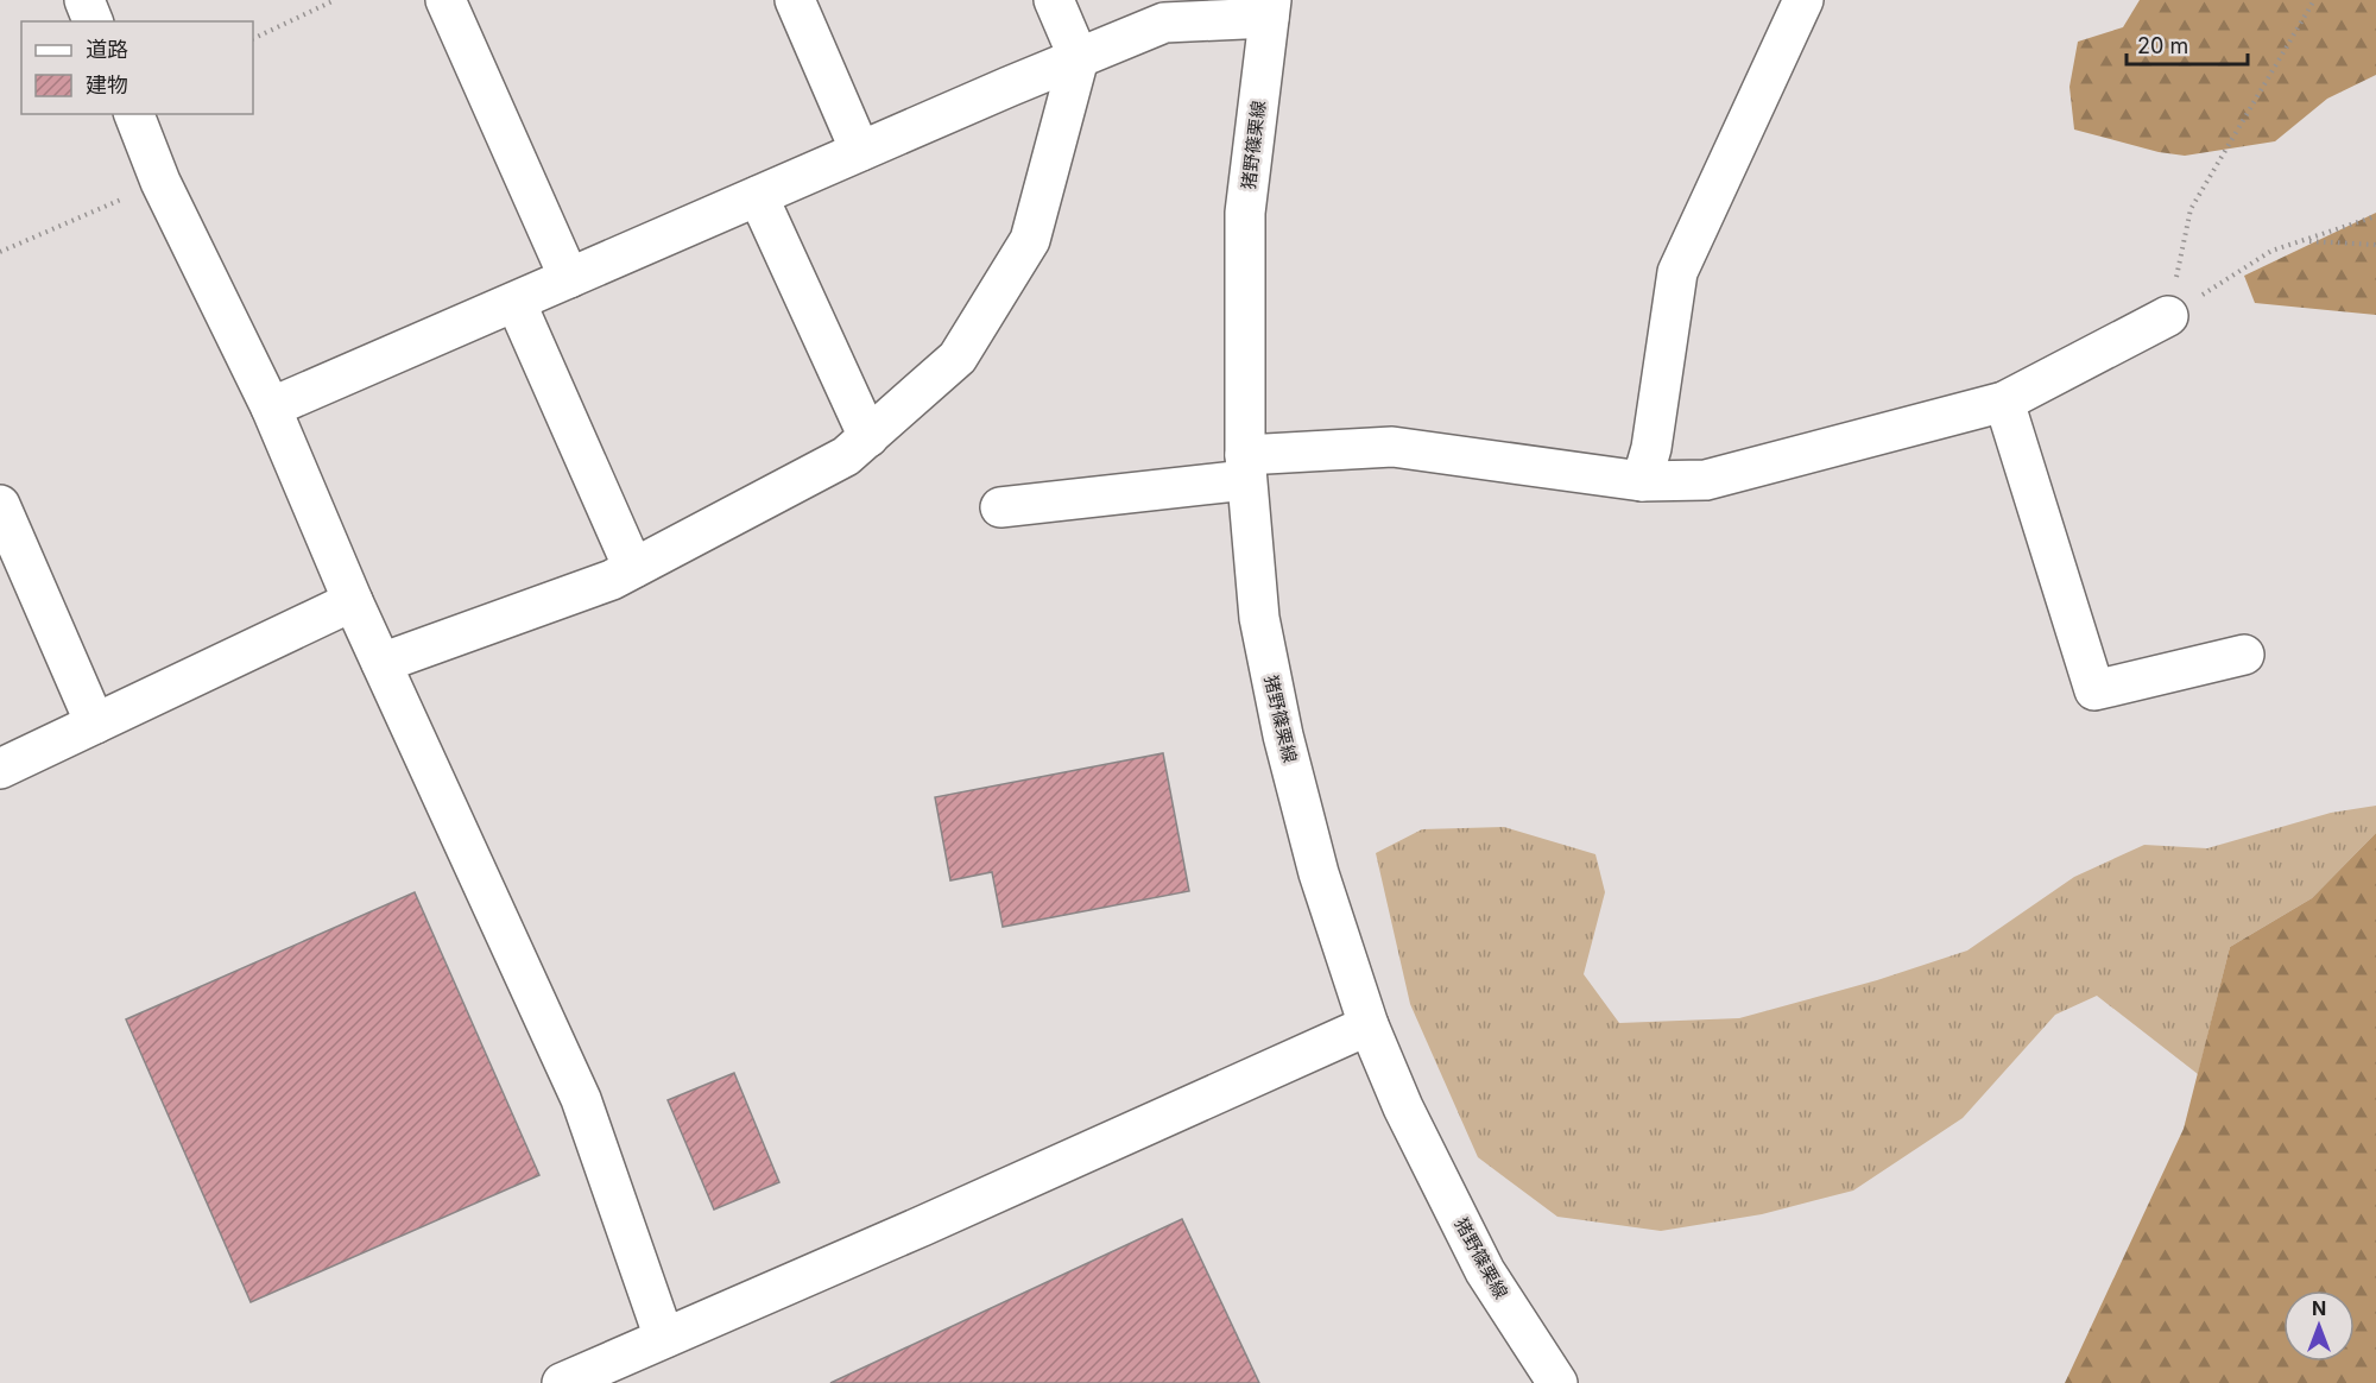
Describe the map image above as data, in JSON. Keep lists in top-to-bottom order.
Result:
{
  "streets": {
    "street": ["猪野篠栗線"]
  },
  "legend": ["道路", "建物"],
  "scale_bar": "20 m",
  "north": "top"
}
